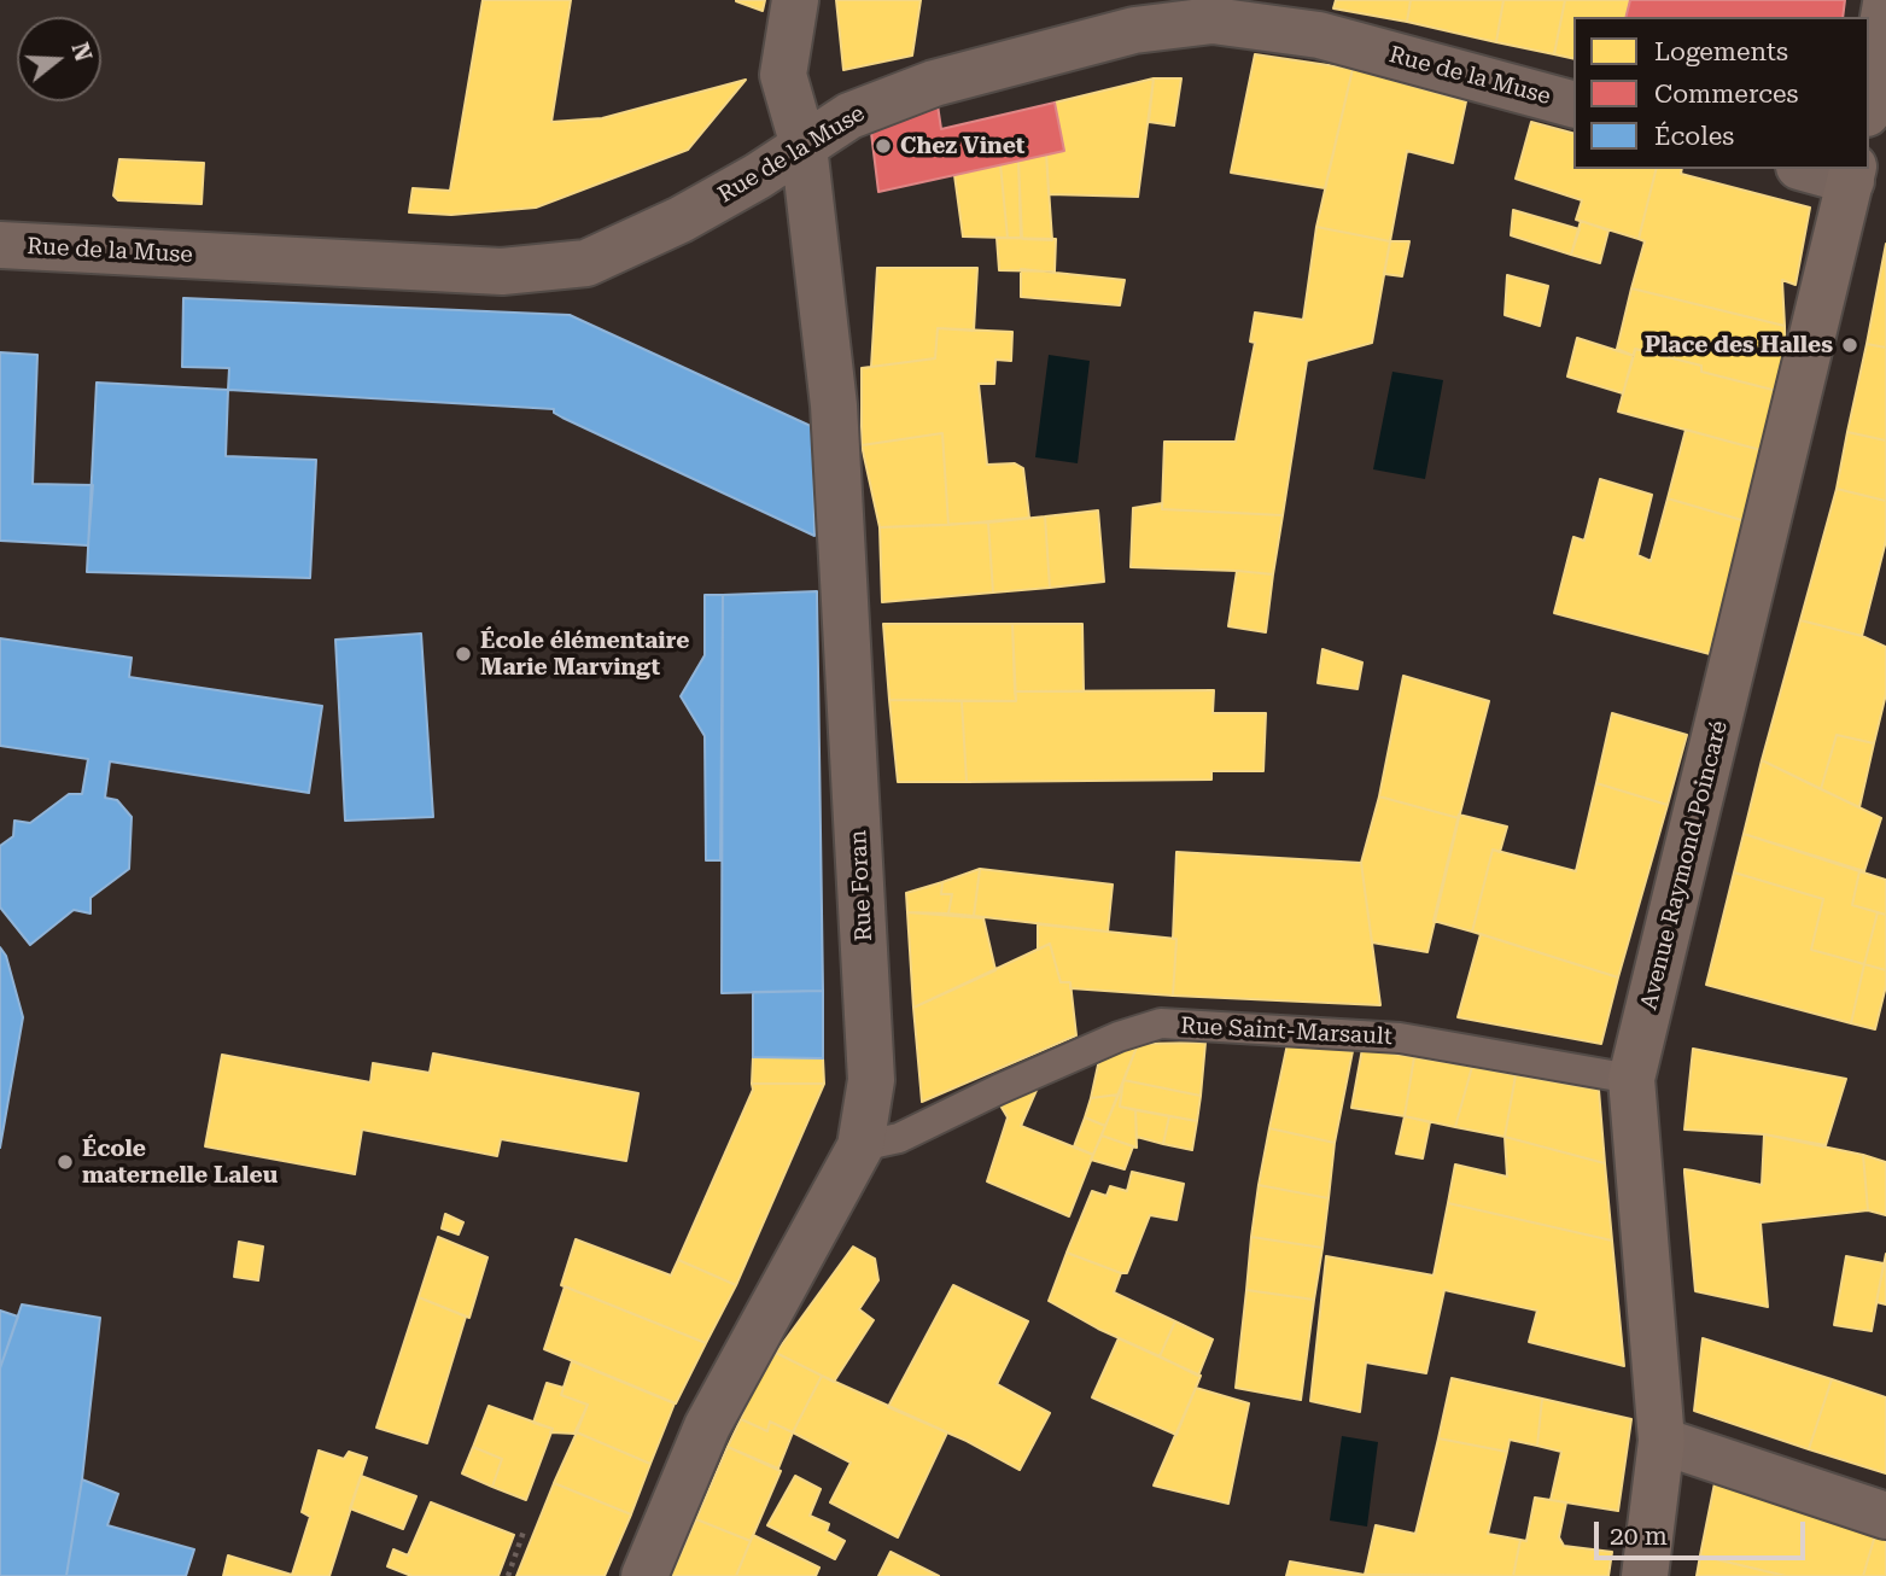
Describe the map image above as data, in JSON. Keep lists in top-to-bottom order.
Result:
{
  "streets": {
    "main road": ["Avenue Raymond Poincaré"],
    "street": ["Rue de la Muse", "Rue Foran"],
    "lane": ["Rue Saint-Marsault"]
  },
  "crossings": [
    ["Rue de la Muse", "Rue Foran"],
    ["Avenue Raymond Poincaré", "Rue Saint-Marsault"],
    ["Rue Foran", "Rue Saint-Marsault"]
  ],
  "places": [
    "Chez Vinet",
    "Place des Halles",
    "École élémentaire Marie Marvingt",
    "École maternelle Laleu"
  ],
  "legend": ["Logements", "Commerces", "Écoles"],
  "scale_bar": "20 m",
  "north": "right"
}
